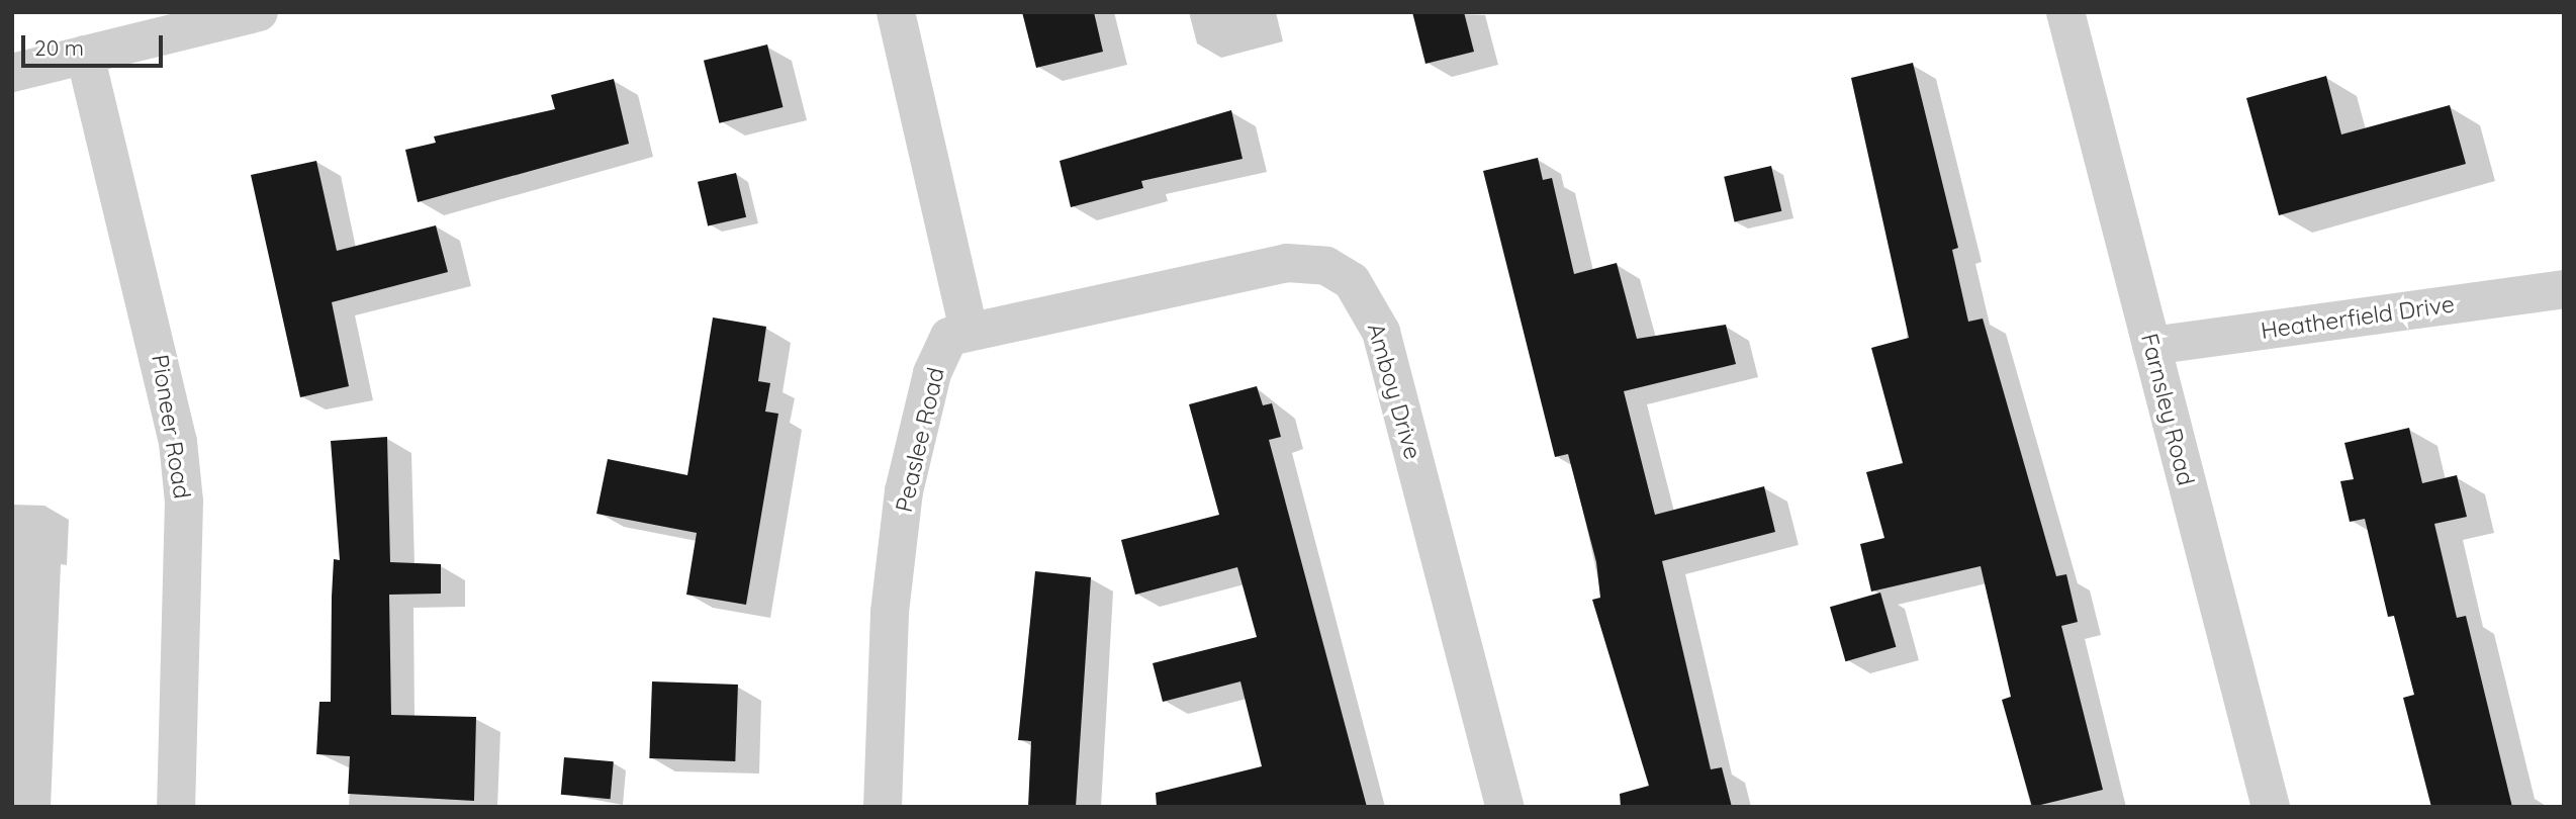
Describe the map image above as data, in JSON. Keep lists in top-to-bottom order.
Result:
{
  "streets": {
    "street": [
      "Heatherfield Drive",
      "Amboy Drive",
      "Farnsley Road",
      "Pioneer Road",
      "Peaslee Road"
    ]
  },
  "crossings": [
    ["Heatherfield Drive", "Farnsley Road"],
    ["Amboy Drive", "Peaslee Road"]
  ],
  "scale_bar": "20 m"
}
